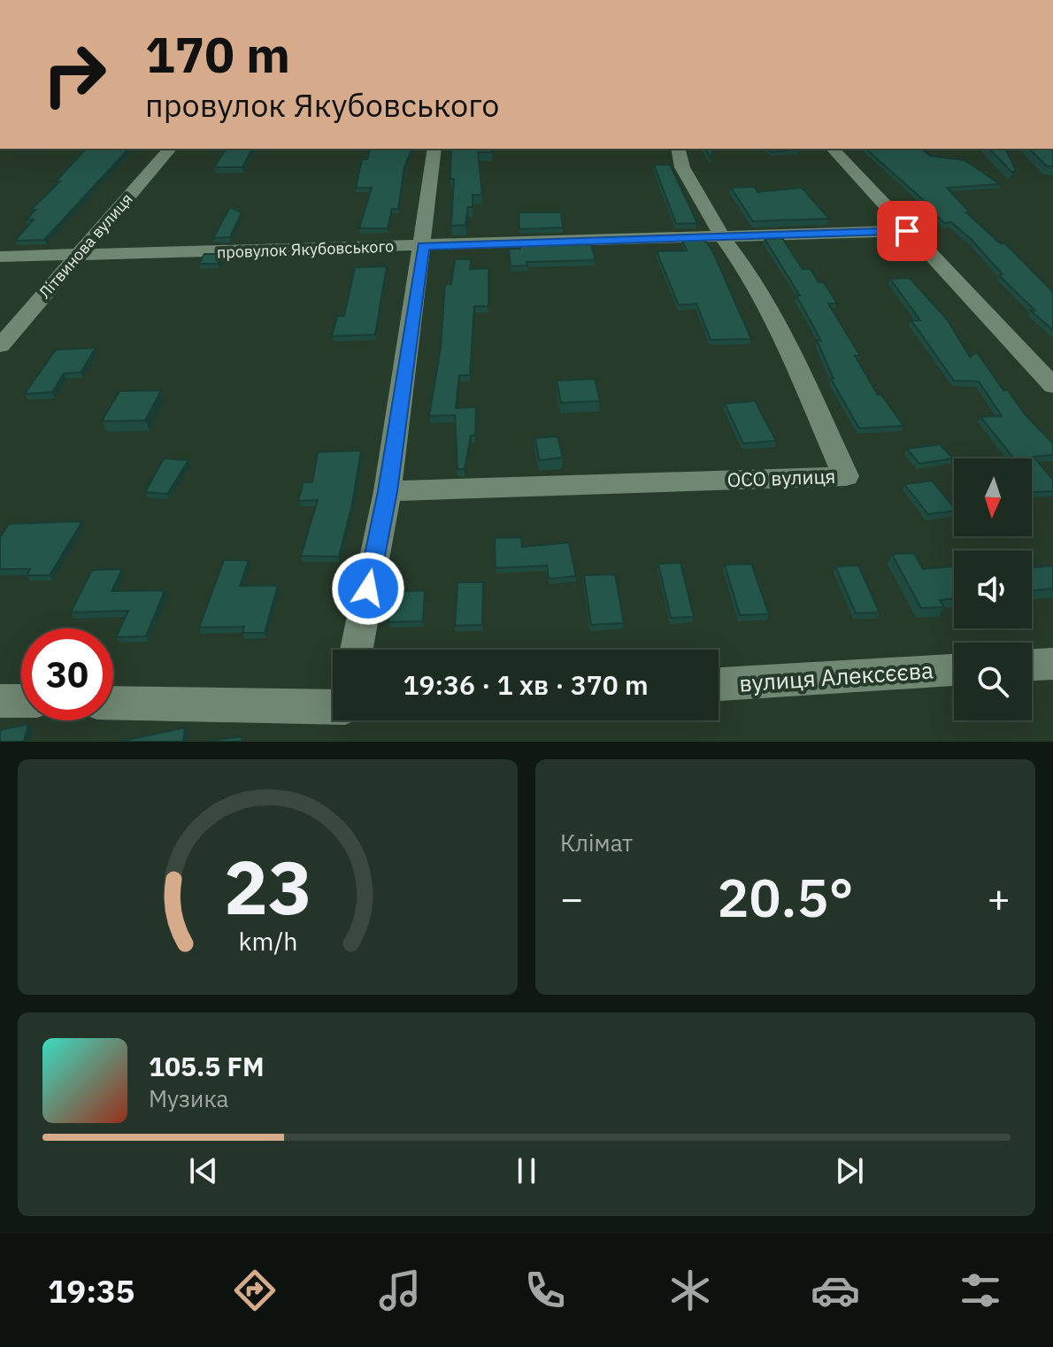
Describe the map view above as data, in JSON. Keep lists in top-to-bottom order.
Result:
{
  "streets": {
    "street": [
      "Літвинова вулиця",
      "провулок Якубовського",
      "ОСО вулиця",
      "вулиця Алексєєва"
    ]
  },
  "crossings": [
    ["Літвинова вулиця", "провулок Якубовського"],
    ["провулок Якубовського", "ОСО вулиця"]
  ],
  "north": "bottom",
  "page": {
    "turn": ["170 m", "провулок Якубовського"],
    "limit": "30",
    "trip": "19:36 · 1 хв · 370 m",
    "tile": "Клімат",
    "heat": ["−", "20.5°", "+"],
    "song": ["105.5 FM", "Музика"],
    "tabs": "19:35",
    "gauge": ["23", "km/h"]
  }
}
